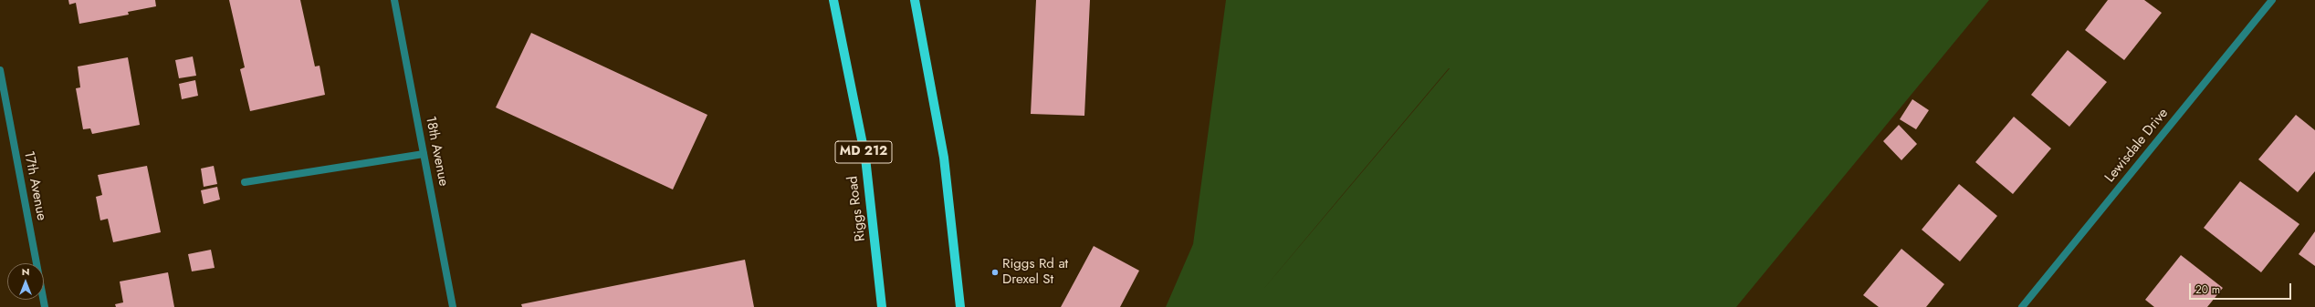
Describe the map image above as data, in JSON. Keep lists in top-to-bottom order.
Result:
{
  "streets": {
    "main road": ["MD 212", "Riggs Road"],
    "street": ["Lewisdale Drive", "18th Avenue", "17th Avenue"]
  },
  "places": ["Riggs Rd at Drexel St"],
  "scale_bar": "20 m",
  "north": "top"
}
